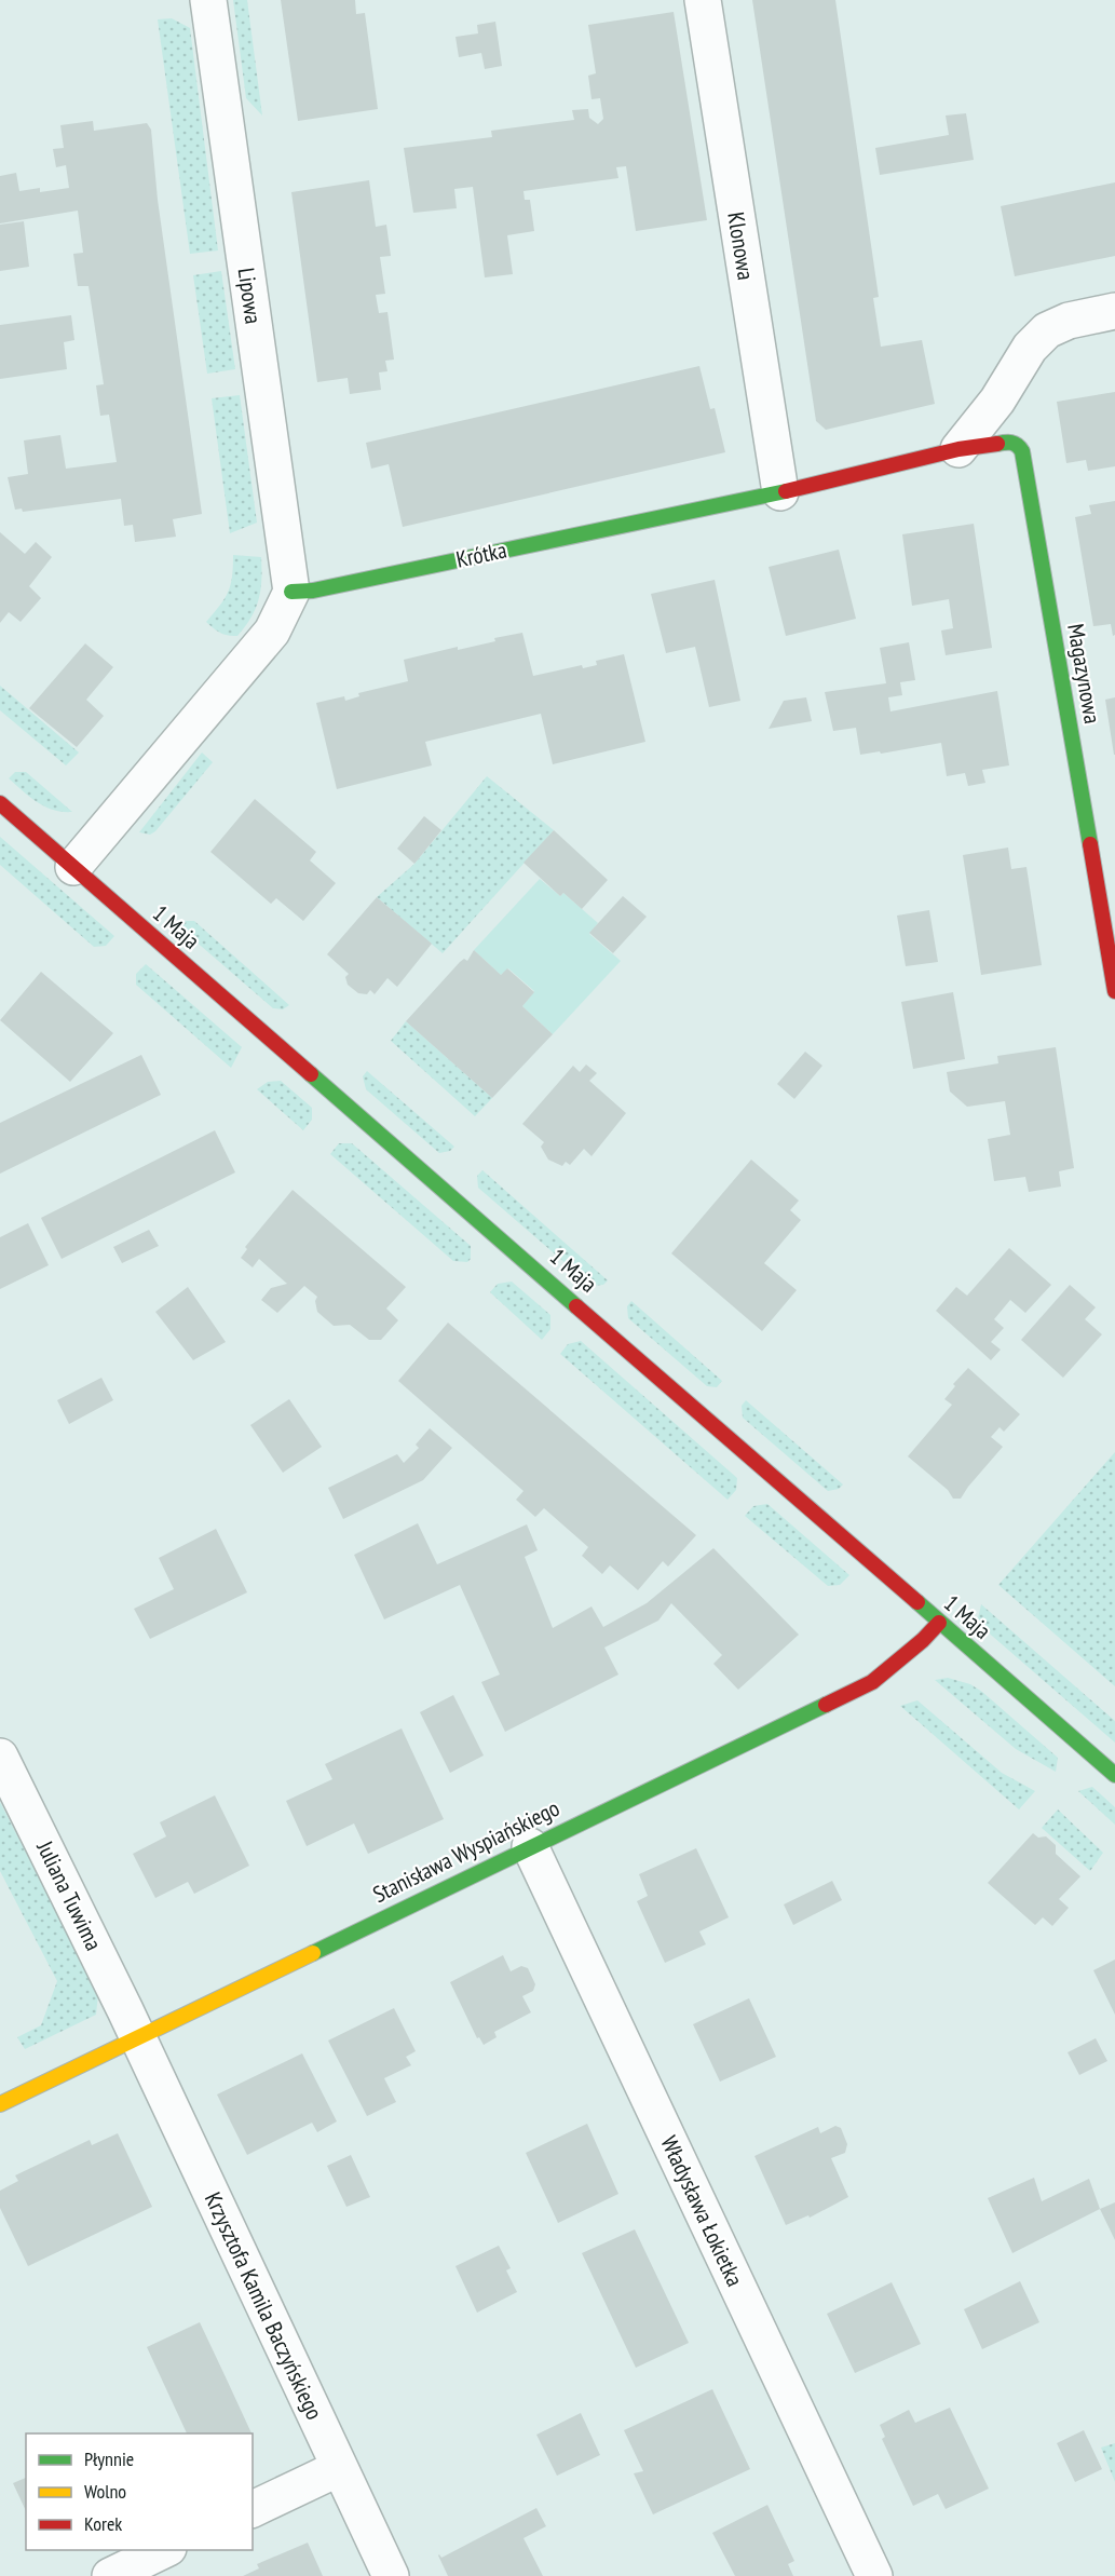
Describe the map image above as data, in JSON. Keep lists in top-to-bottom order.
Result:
{
  "streets": {
    "street": [
      "Klonowa",
      "Lipowa",
      "Krótka",
      "Magazynowa",
      "1 Maja",
      "Stanisława Wyspiańskiego",
      "Juliana Tuwima",
      "Władysława Łokietka",
      "Krzysztofa Kamila Baczyńskiego"
    ]
  },
  "crossings": [
    ["Klonowa", "Krótka"],
    ["Lipowa", "Krótka"],
    ["Krótka", "Magazynowa"],
    ["1 Maja", "Stanisława Wyspiańskiego"],
    ["Stanisława Wyspiańskiego", "Juliana Tuwima"],
    ["Stanisława Wyspiańskiego", "Władysława Łokietka"],
    ["Stanisława Wyspiańskiego", "Krzysztofa Kamila Baczyńskiego"],
    ["Juliana Tuwima", "Krzysztofa Kamila Baczyńskiego"]
  ],
  "legend": ["Płynnie", "Wolno", "Korek"]
}
